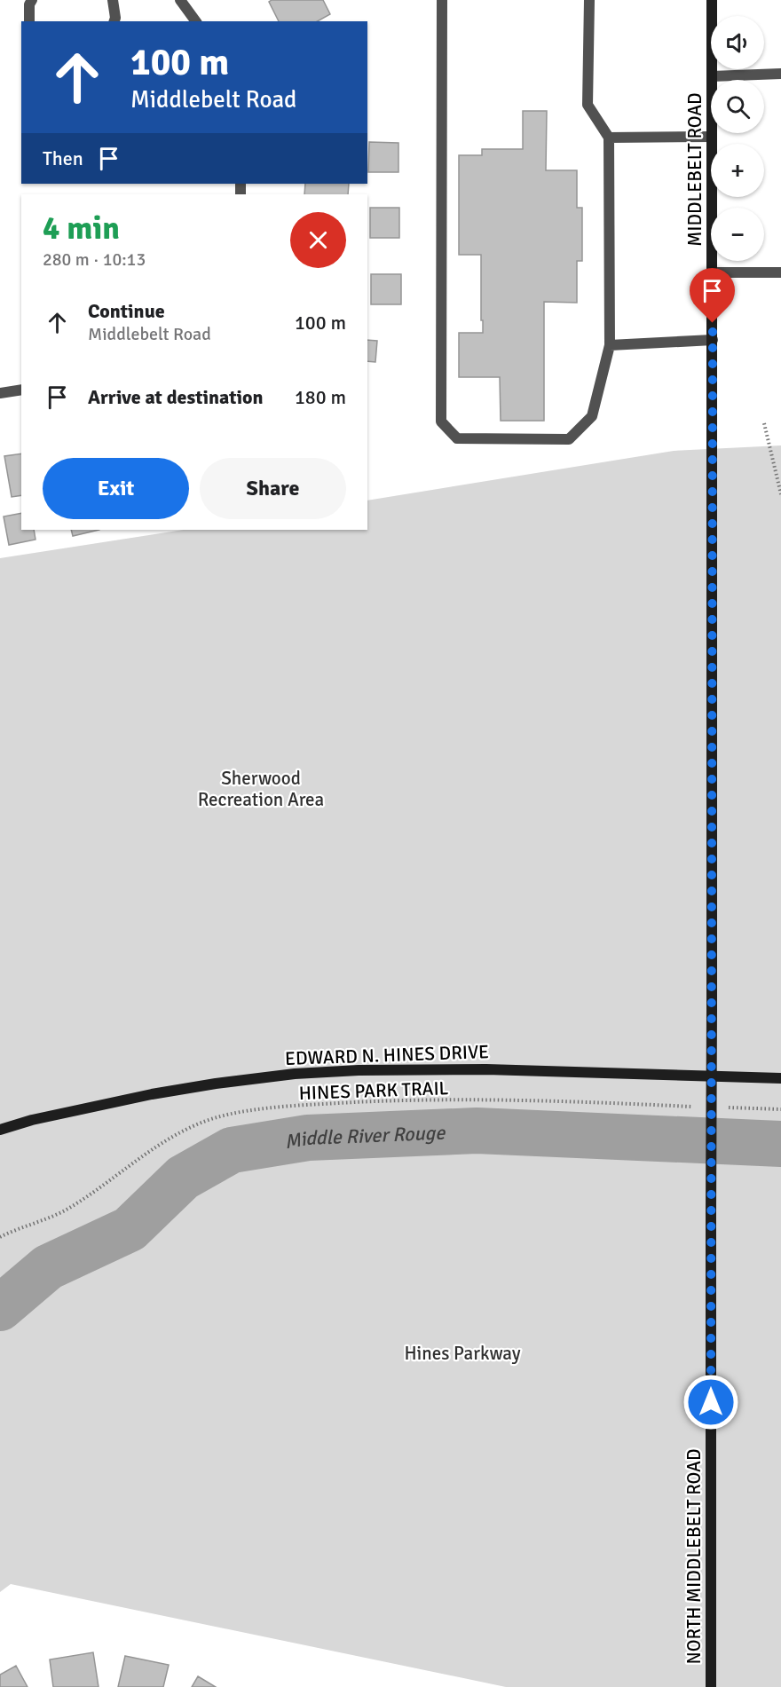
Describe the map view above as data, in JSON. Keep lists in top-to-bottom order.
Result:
{
  "streets": {
    "main road": ["MIDDLEBELT ROAD", "EDWARD N. HINES DRIVE", "NORTH MIDDLEBELT ROAD"],
    "path": ["HINES PARK TRAIL"]
  },
  "crossings": [
    ["MIDDLEBELT ROAD", "NORTH MIDDLEBELT ROAD"]
  ],
  "water": ["Middle River Rouge"],
  "parks": ["Sherwood Recreation Area", "Hines Parkway"],
  "page": {
    "map_buttons": ["+", "−"],
    "turn": ["100 m", "Middlebelt Road"],
    "then": "Then",
    "heading": ["4 min", "280 m · 10:13"],
    "list": [
      {
        "name": "Continue",
        "note": "Middlebelt Road",
        "value": "100 m"
      },
      {
        "name": "Arrive at destination",
        "value": "180 m"
      }
    ],
    "buttons": ["Exit", "Share"]
  }
}
